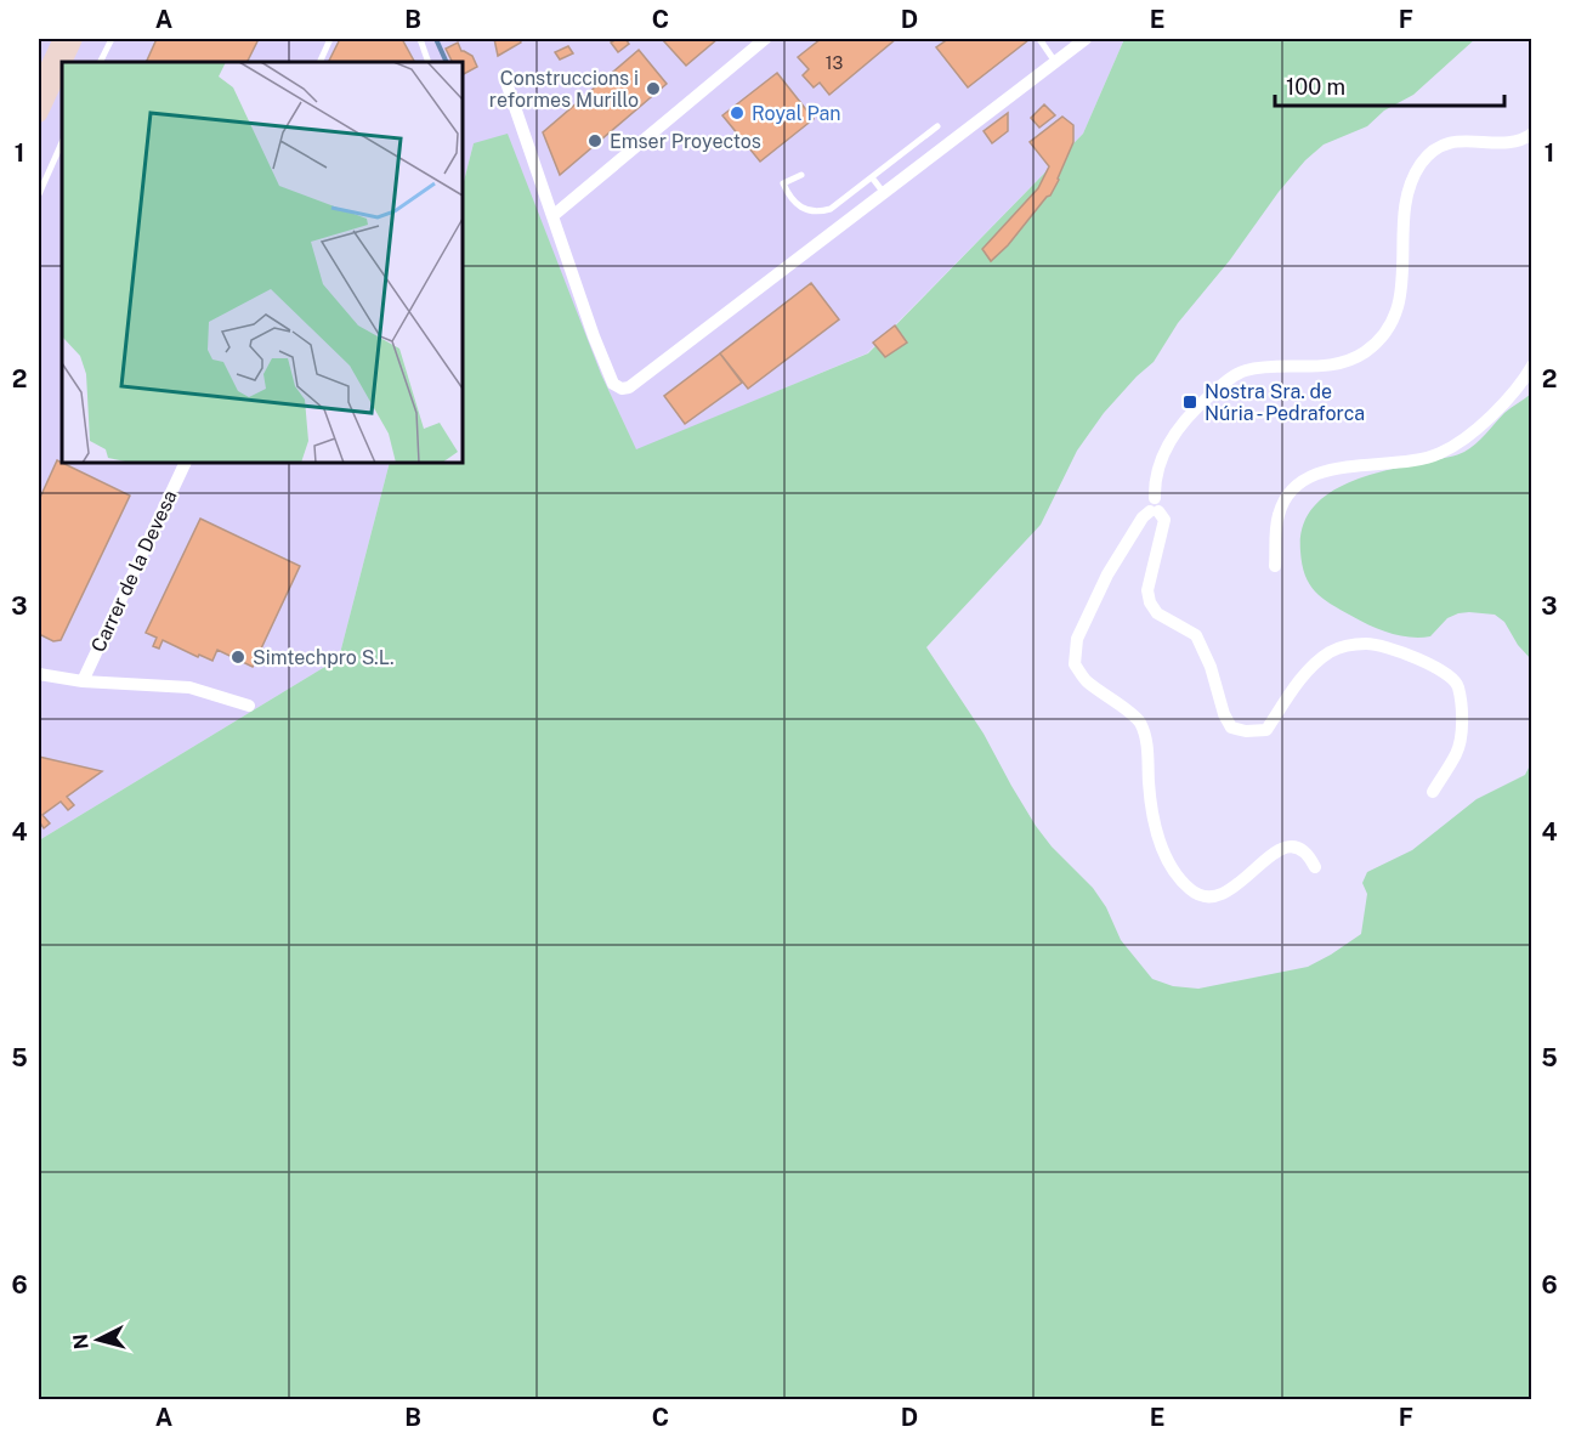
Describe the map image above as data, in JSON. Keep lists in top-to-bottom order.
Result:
{
  "streets": {
    "street": ["Carrer de la Devesa"]
  },
  "places": {
    "other": [
      "Construccions i reformes Murillo",
      "Royal Pan",
      "Emser Proyectos",
      "Simtechpro S.L."
    ],
    "transit": ["Nostra Sra. de Núria - Pedraforca"]
  },
  "house_numbers": ["13"],
  "scale_bar": "100 m",
  "north": "left",
  "grid": {
    "columns": [
      "A",
      "B",
      "C",
      "D",
      "E",
      "F"
    ],
    "rows": [
      "1",
      "2",
      "3",
      "4",
      "5",
      "6"
    ]
  }
}
